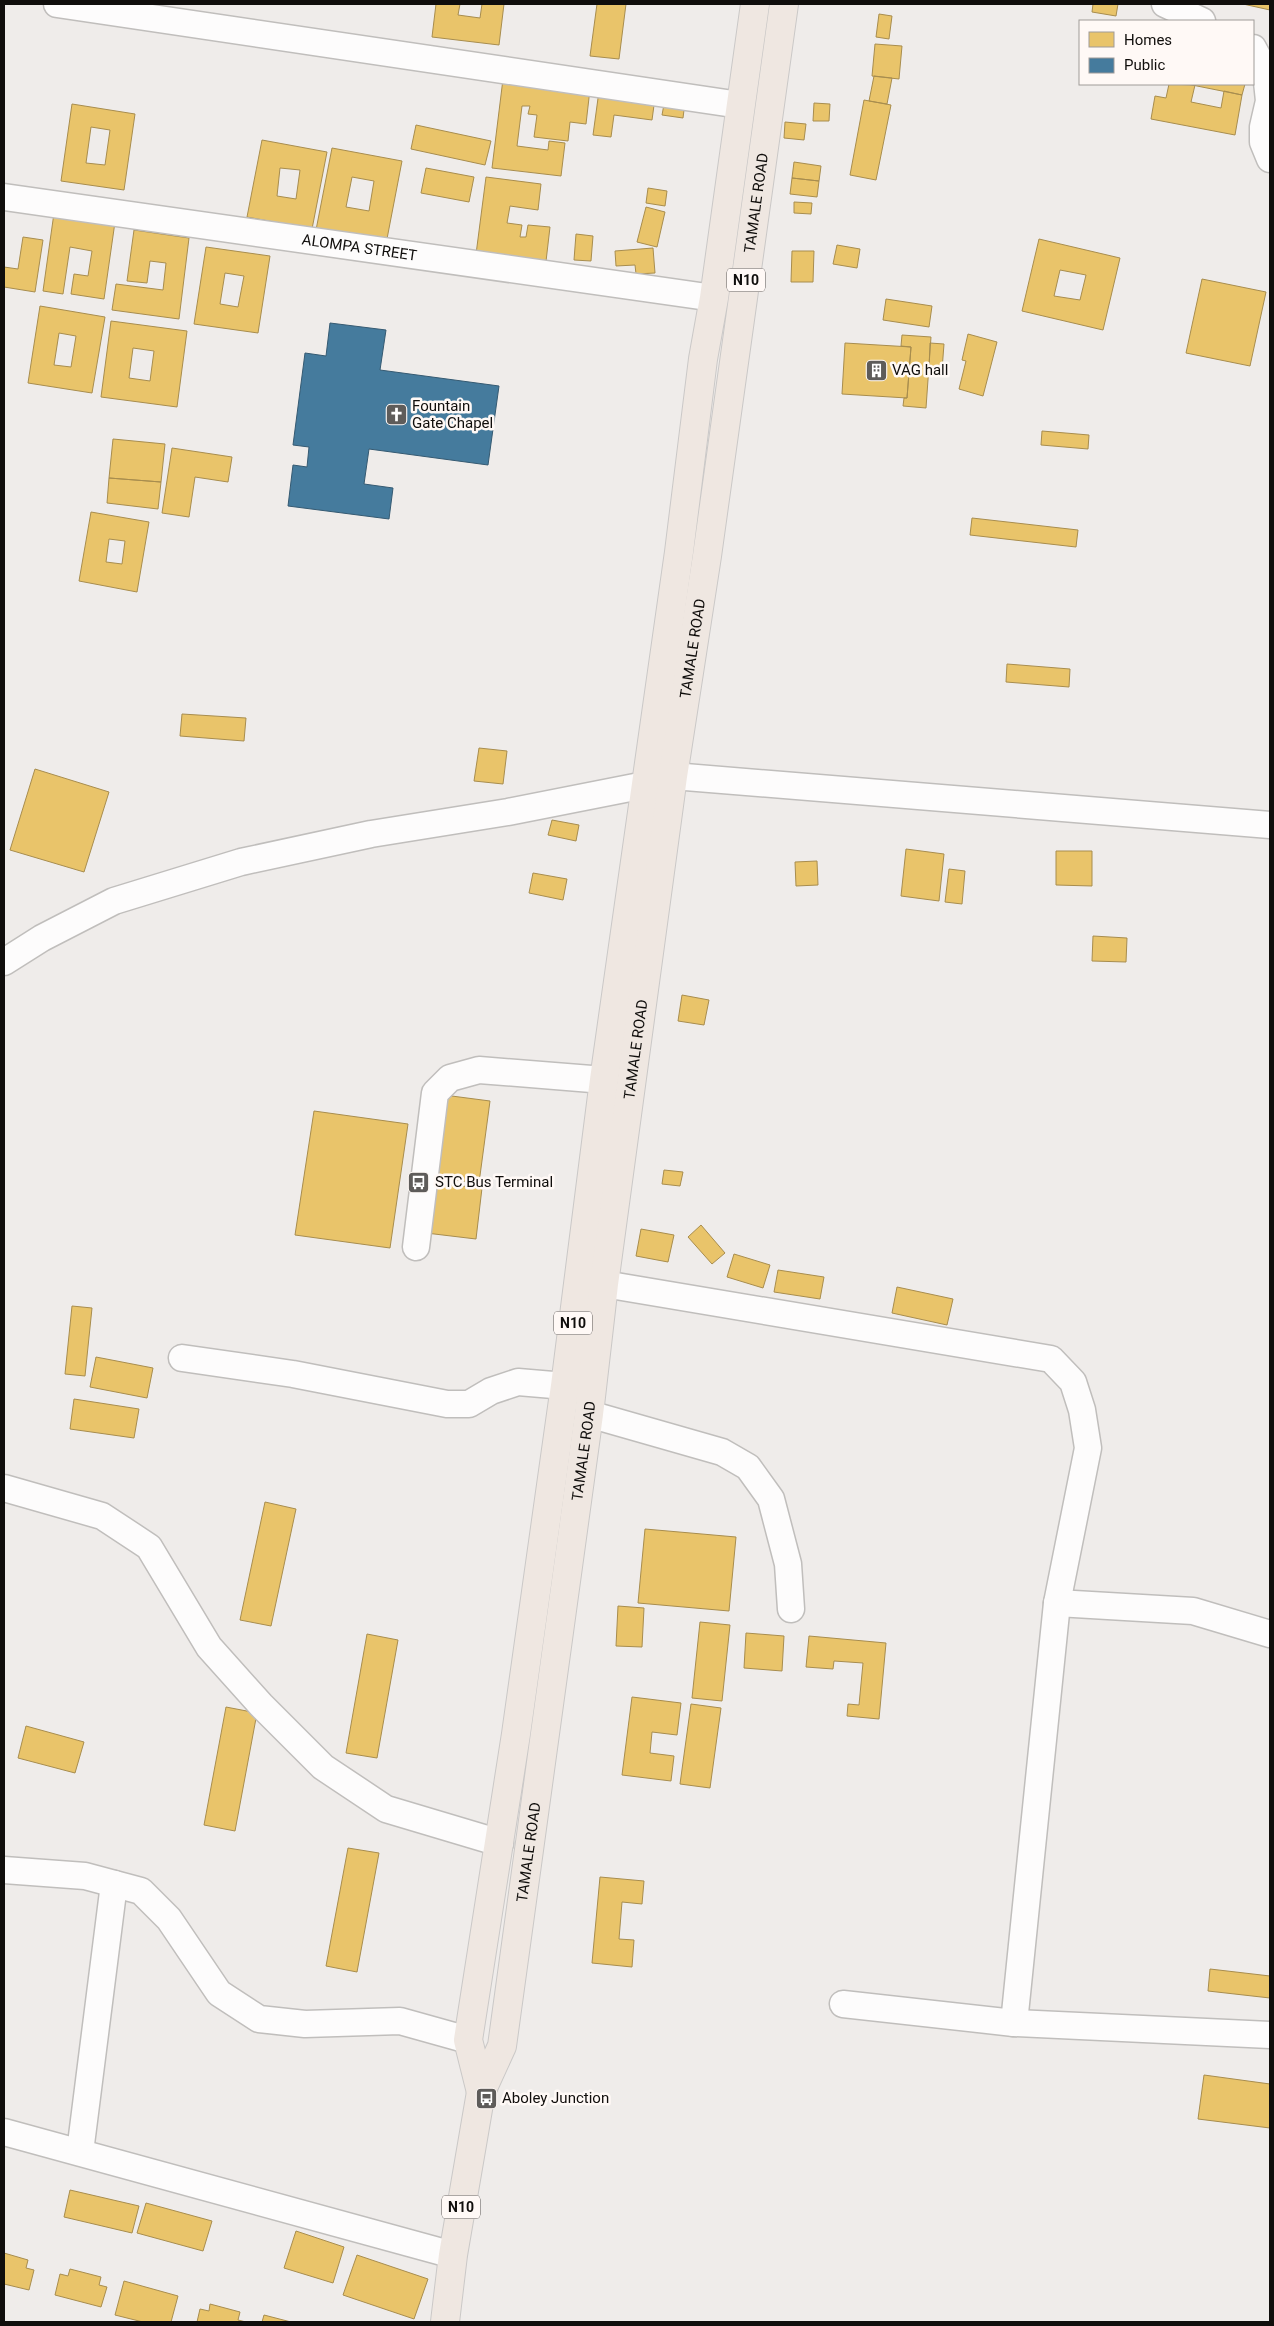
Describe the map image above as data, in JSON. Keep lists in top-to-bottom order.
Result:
{
  "streets": {
    "highway": ["TAMALE ROAD", "N10"],
    "street": ["ALOMPA STREET"]
  },
  "crossings": [
    ["TAMALE ROAD", "ALOMPA STREET"]
  ],
  "places": {
    "building": ["VAG hall"],
    "church": ["Fountain Gate Chapel"],
    "bus stop": ["STC Bus Terminal", "Aboley Junction"]
  },
  "legend": ["Homes", "Public"]
}
